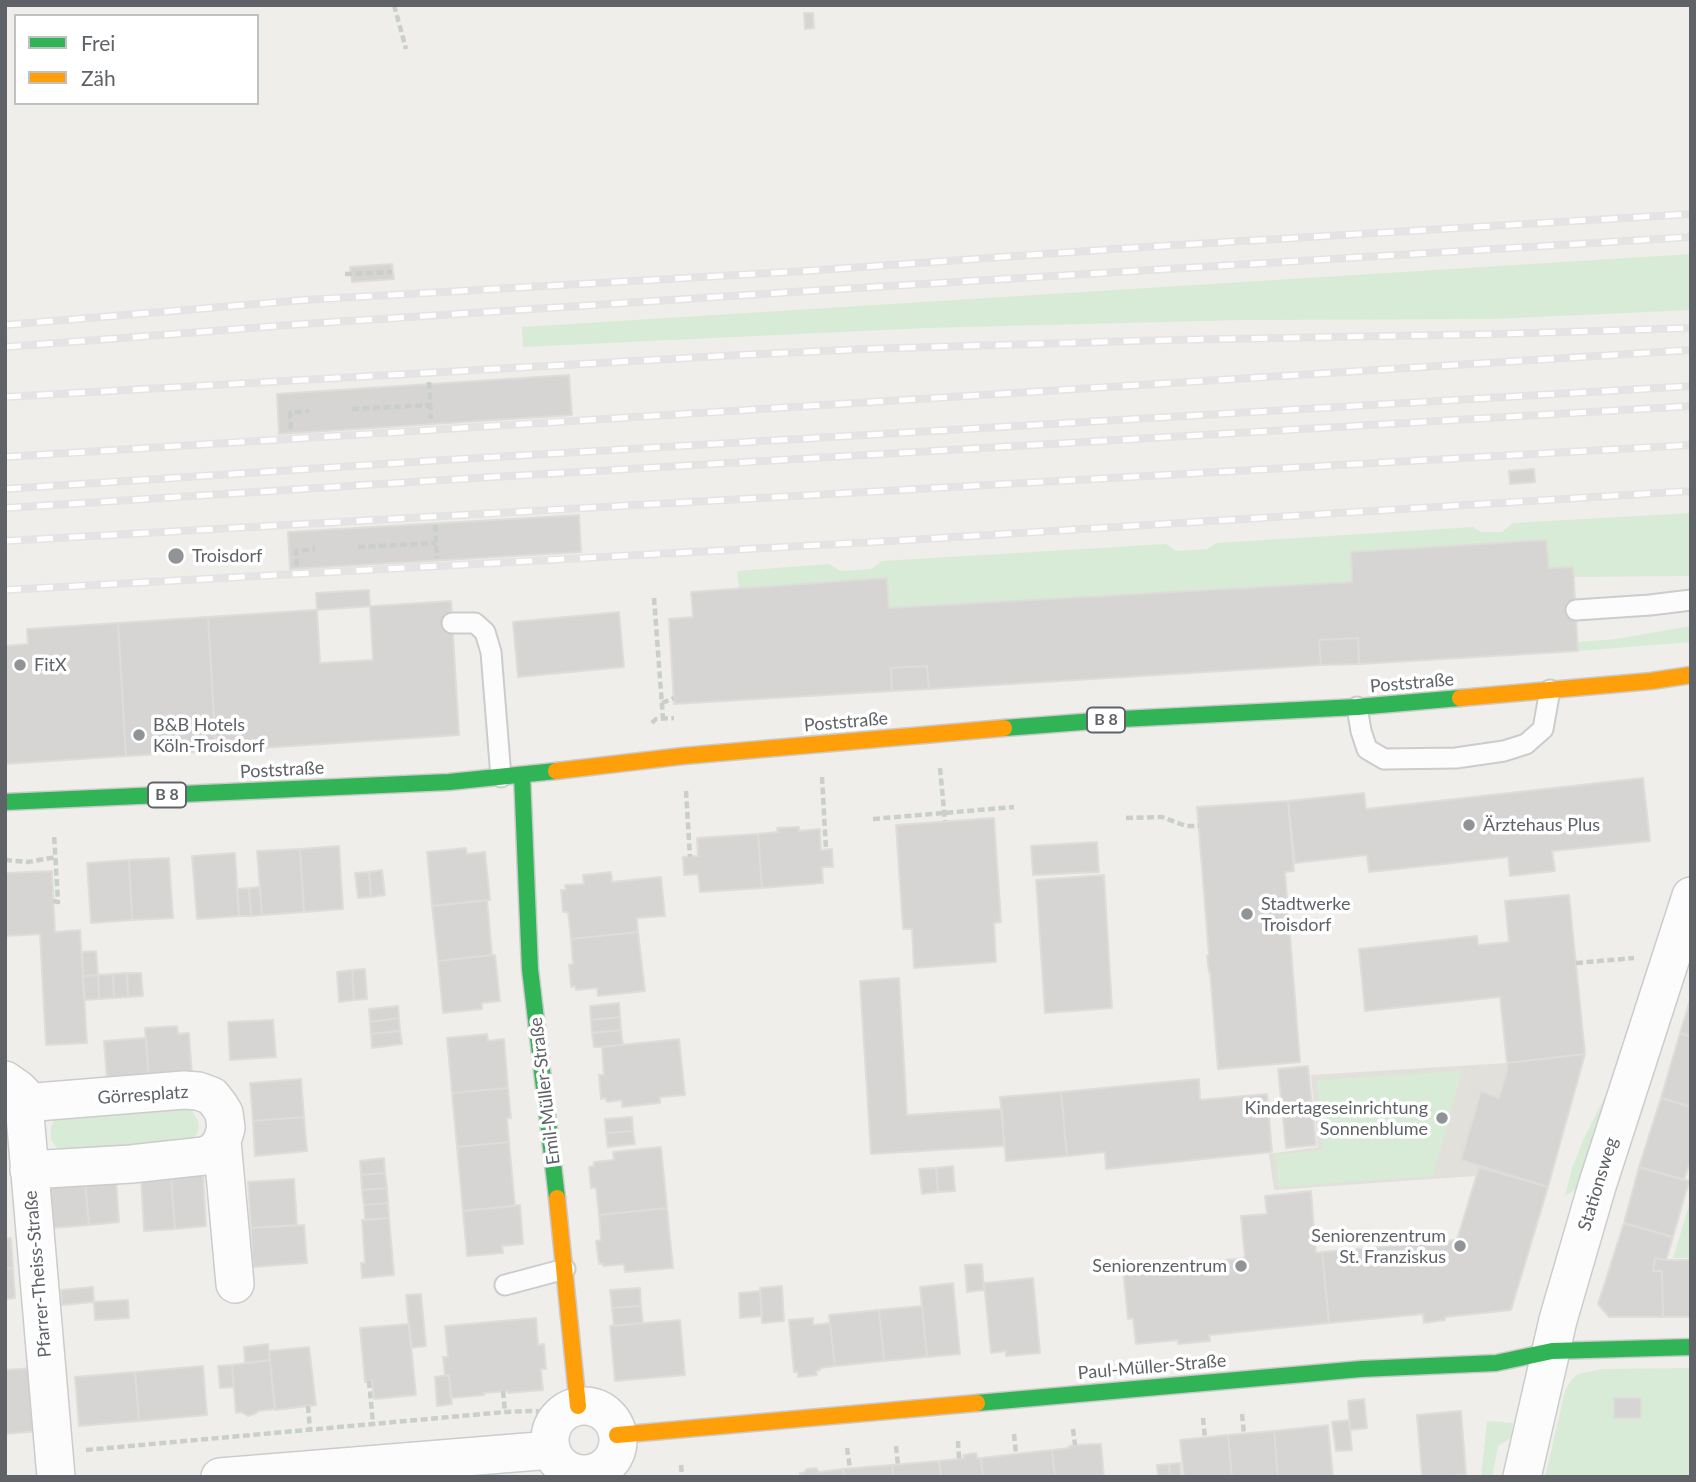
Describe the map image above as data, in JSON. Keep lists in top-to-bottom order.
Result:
{
  "streets": {
    "street": [
      "Poststraße",
      "B 8",
      "Emil-Müller-Straße",
      "Görresplatz",
      "Stationsweg",
      "Pfarrer-Theiss-Straße",
      "Paul-Müller-Straße"
    ]
  },
  "crossings": [
    ["Poststraße", "Emil-Müller-Straße"],
    ["Emil-Müller-Straße", "Paul-Müller-Straße"],
    ["Görresplatz", "Pfarrer-Theiss-Straße"],
    ["Stationsweg", "Paul-Müller-Straße"]
  ],
  "places": [
    "Troisdorf",
    "FitX",
    "B&B Hotels Köln-Troisdorf",
    "Ärztehaus Plus",
    "Stadtwerke Troisdorf",
    "Kindertageseinrichtung Sonnenblume",
    "Seniorenzentrum St. Franziskus",
    "Seniorenzentrum"
  ],
  "legend": ["Frei", "Zäh"]
}
